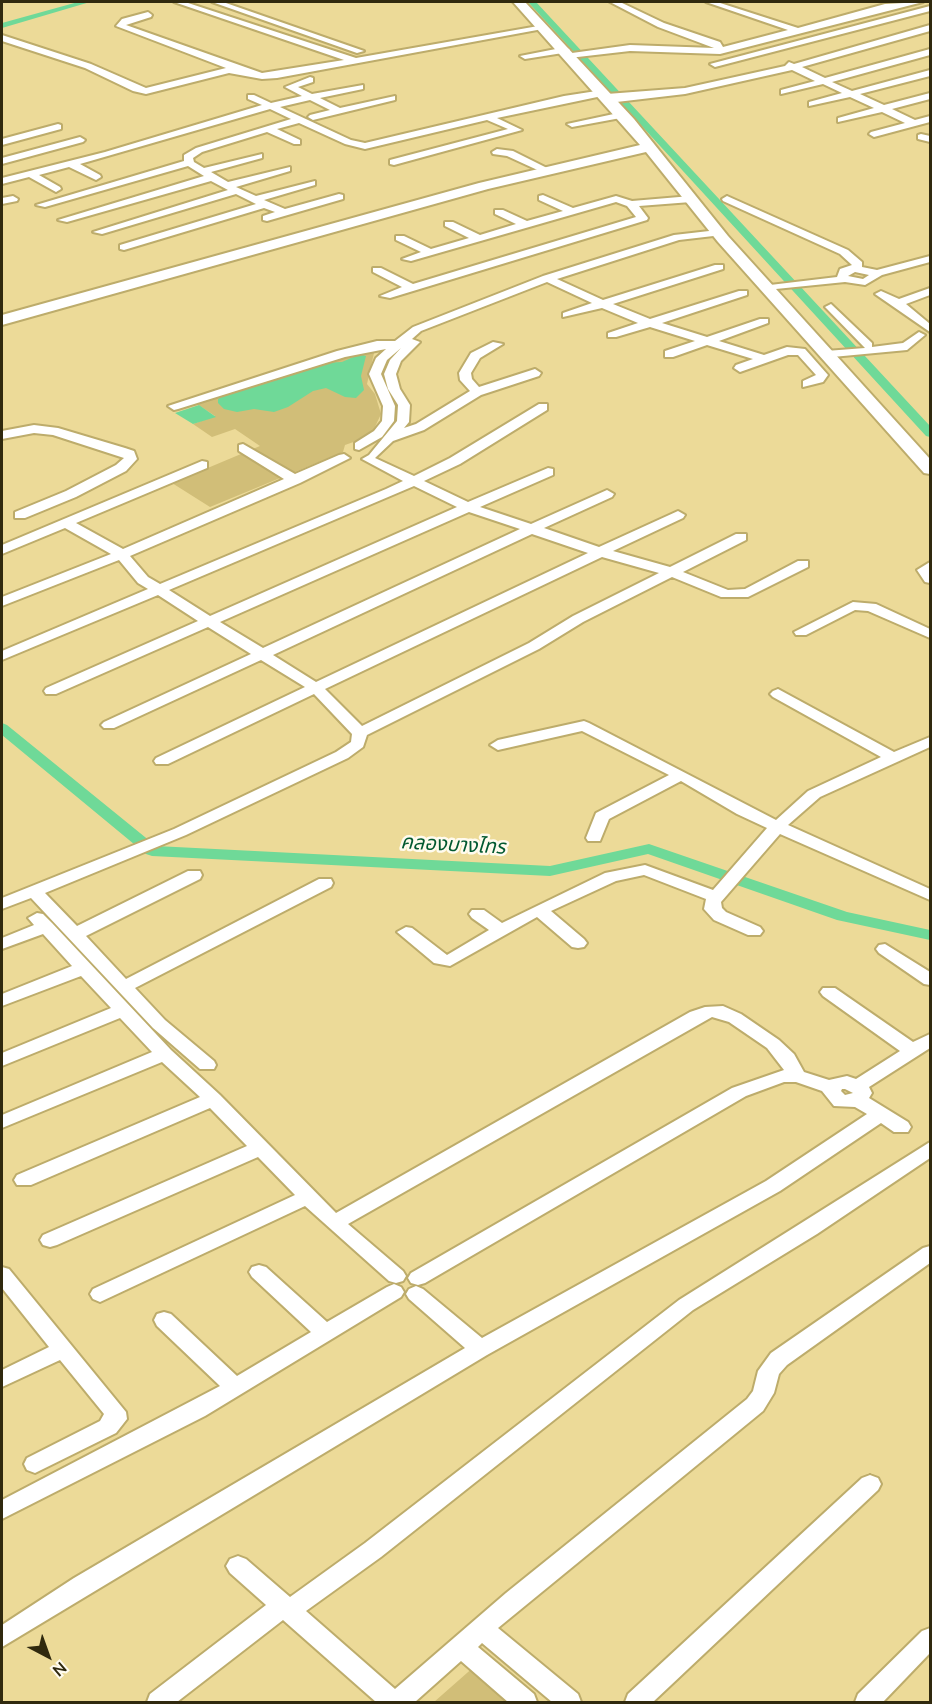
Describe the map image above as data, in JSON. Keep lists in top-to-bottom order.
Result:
{
  "water": ["คลองบางไทร"],
  "north": "bottom right"
}
